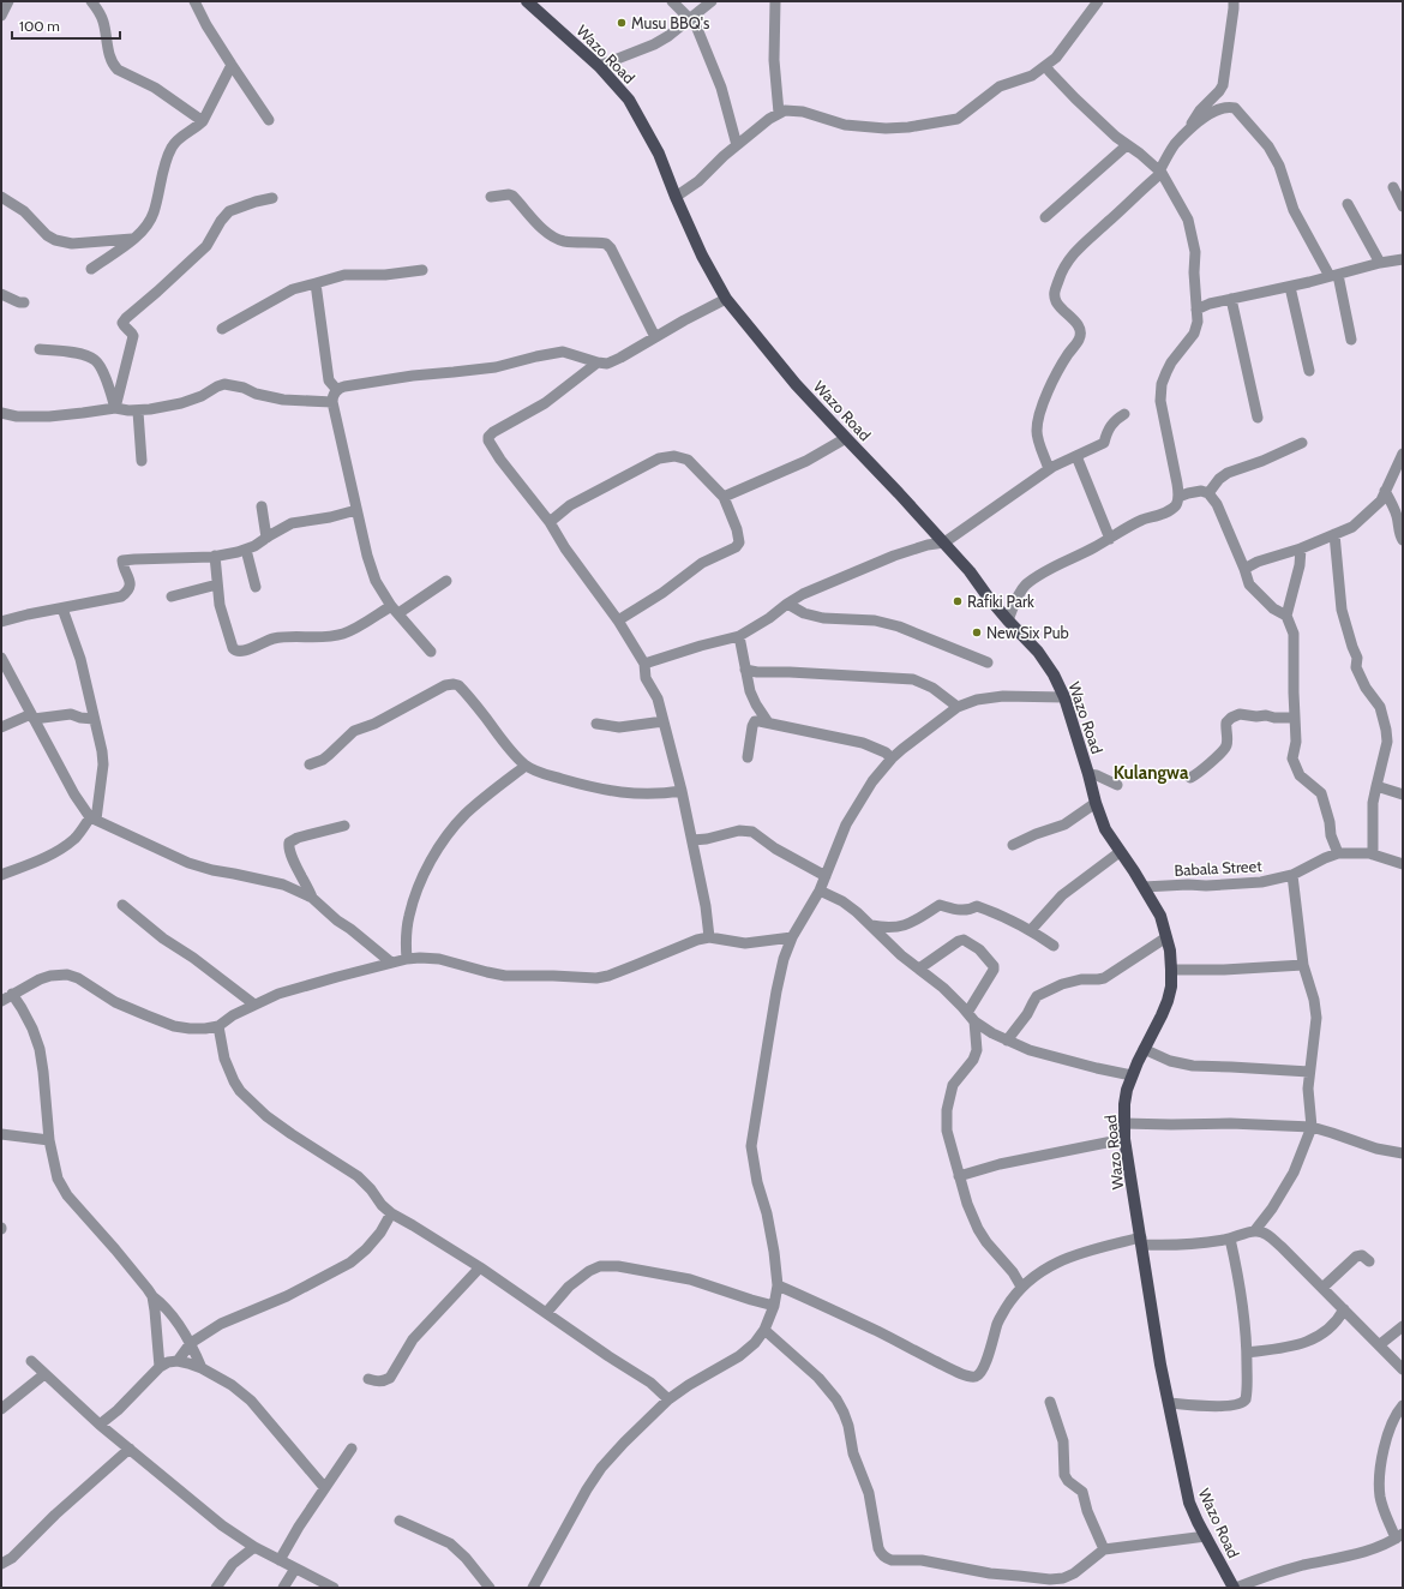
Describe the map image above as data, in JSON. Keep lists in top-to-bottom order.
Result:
{
  "streets": {
    "main road": ["Wazo Road"],
    "street": ["Babala Street"]
  },
  "crossings": [
    ["Wazo Road", "Babala Street"]
  ],
  "districts": ["Kulangwa"],
  "places": ["Musu BBQ's", "Rafiki Park", "New Six Pub"],
  "scale_bar": "100 m"
}
